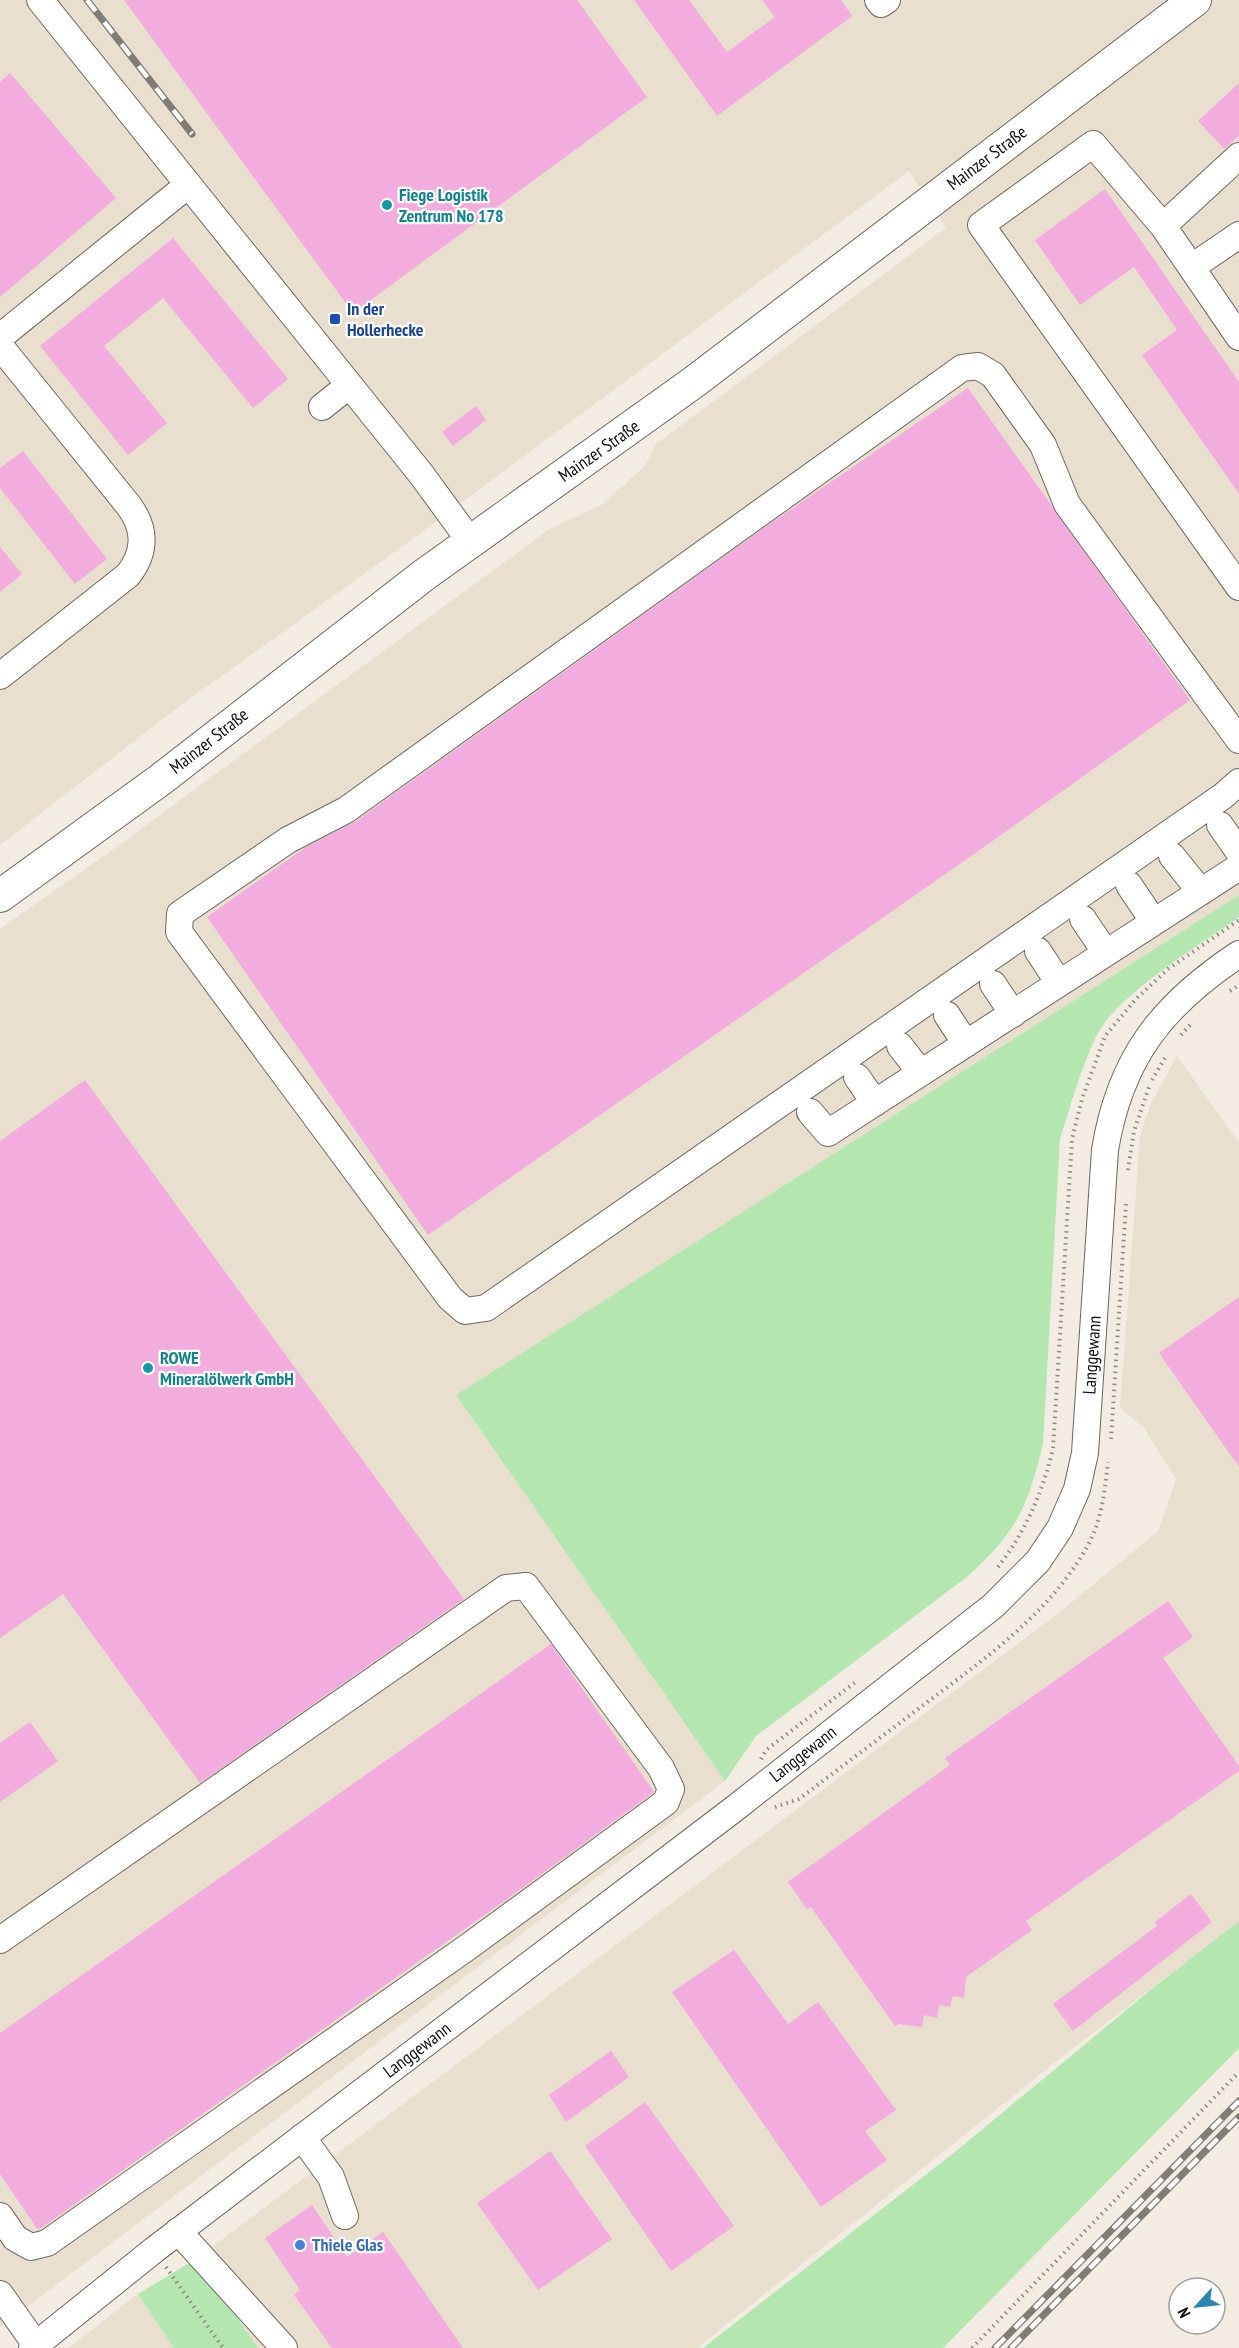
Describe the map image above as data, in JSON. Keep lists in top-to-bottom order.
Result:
{
  "streets": {
    "main road": ["Mainzer Straße"],
    "street": ["Langgewann"]
  },
  "places": {
    "other": ["Fiege Logistik Zentrum No 178", "ROWE Mineralölwerk GmbH", "Thiele Glas"],
    "transit": ["In der Hollerhecke"]
  },
  "north": "bottom left"
}
